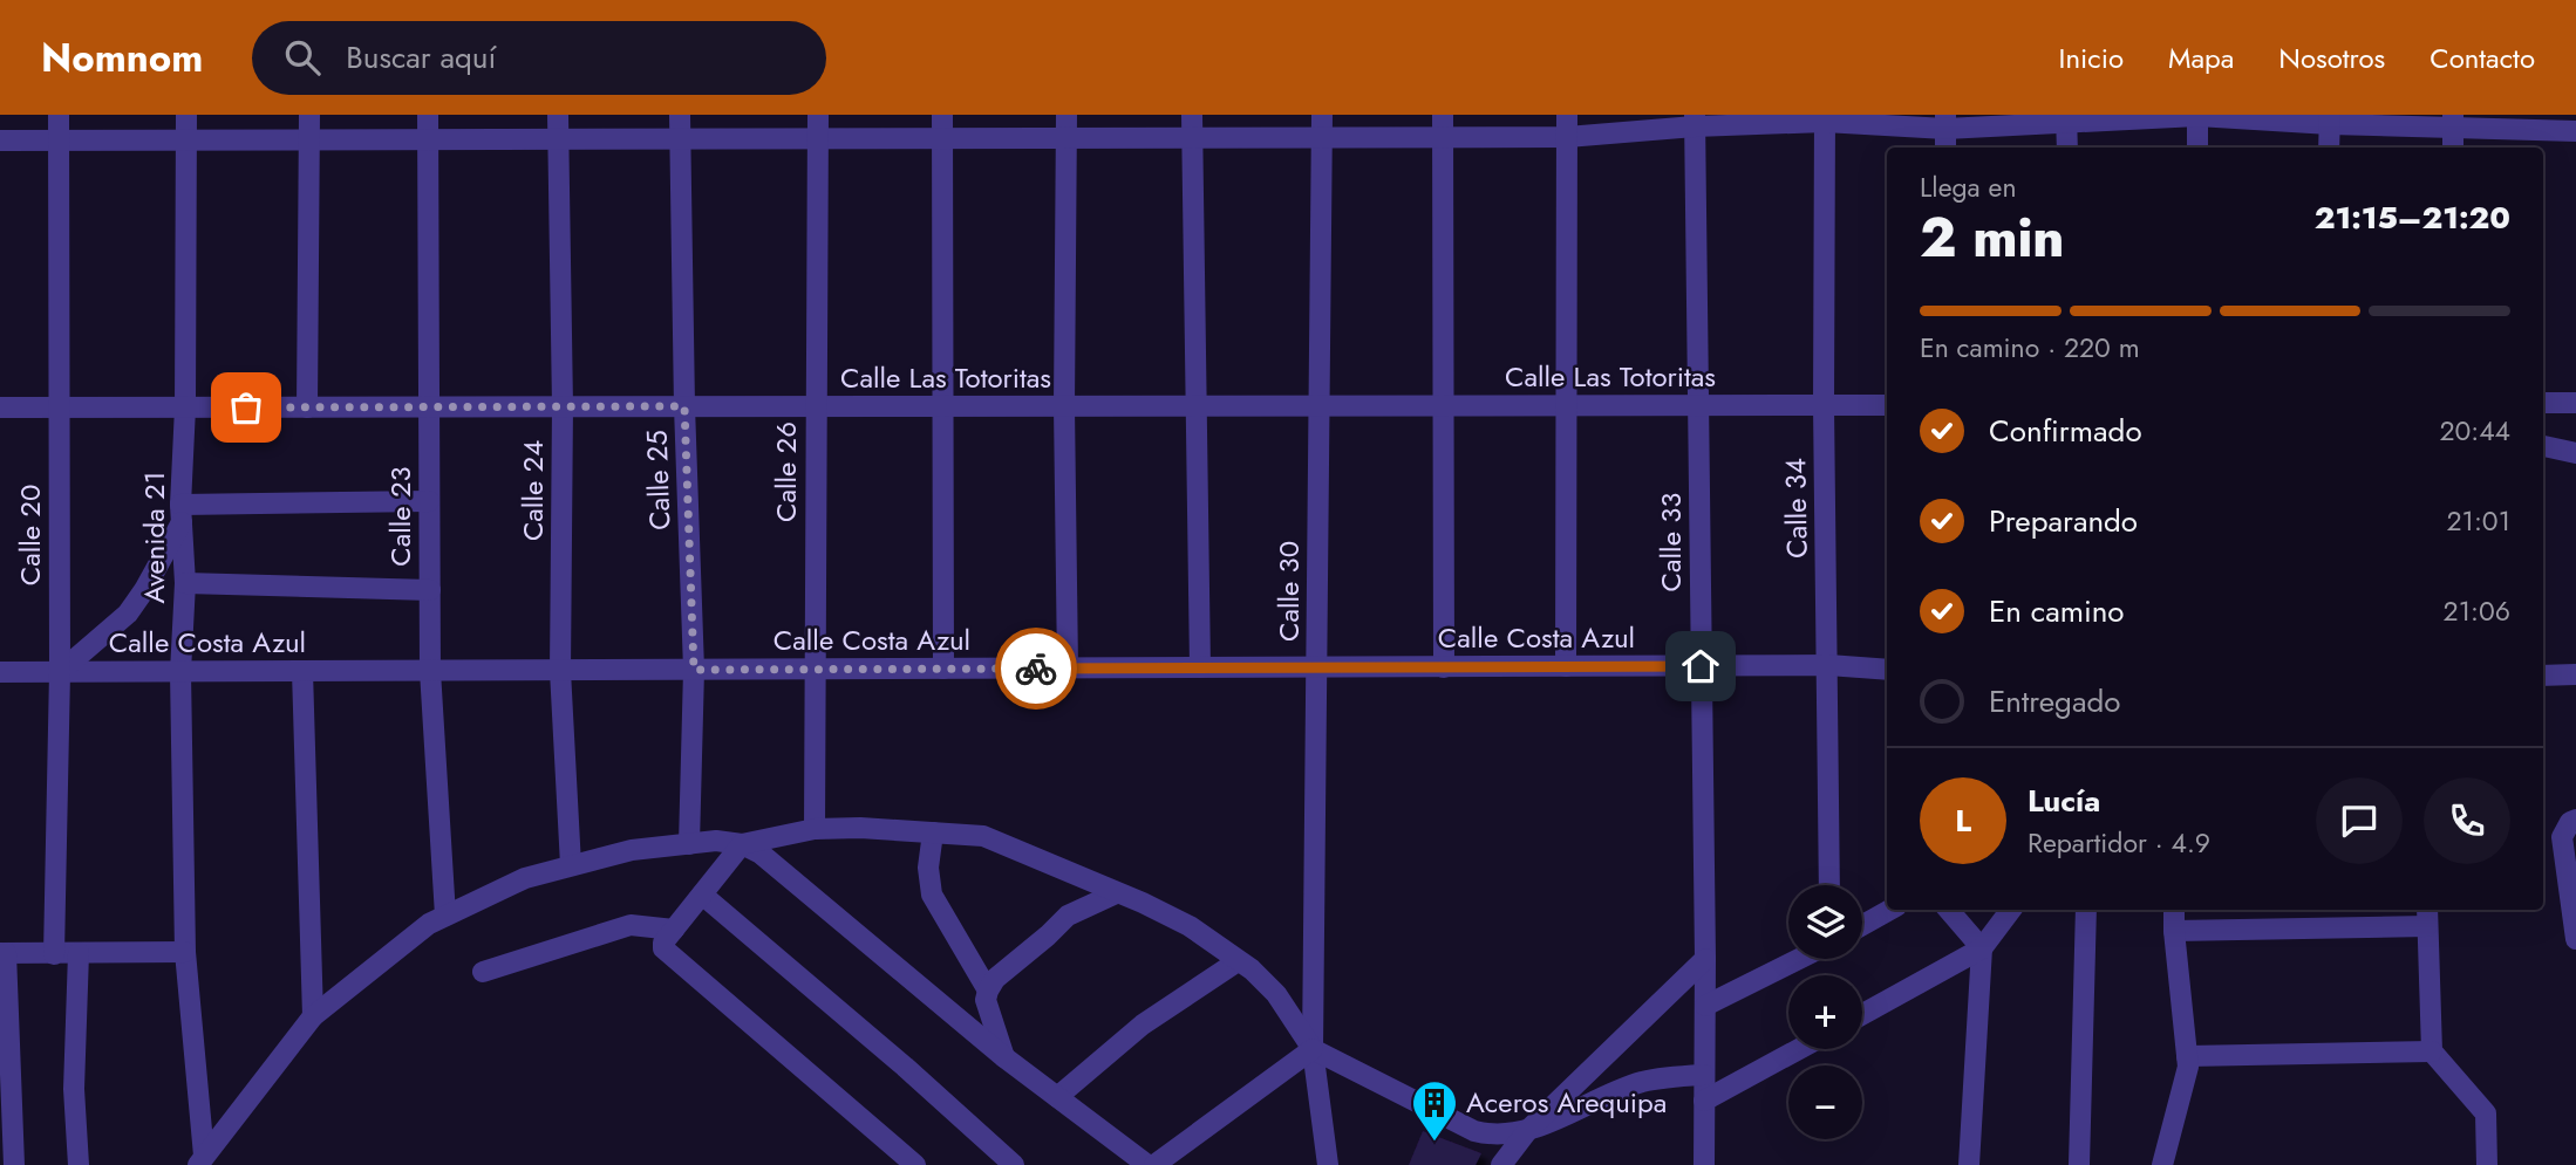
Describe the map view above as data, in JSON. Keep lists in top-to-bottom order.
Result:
{
  "streets": {
    "street": [
      "Calle Las Totoritas",
      "Calle 26",
      "Calle 25",
      "Calle 24",
      "Calle 34",
      "Calle 23",
      "Calle 20",
      "Avenida 21",
      "Calle 33",
      "Calle 30",
      "Calle Costa Azul"
    ]
  },
  "crossings": [
    ["Calle Las Totoritas", "Calle 26"],
    ["Calle Las Totoritas", "Calle 25"],
    ["Calle Las Totoritas", "Calle 24"],
    ["Calle Las Totoritas", "Calle 34"],
    ["Calle Las Totoritas", "Calle 23"],
    ["Calle Las Totoritas", "Calle 20"],
    ["Calle Las Totoritas", "Avenida 21"],
    ["Calle Las Totoritas", "Calle 33"],
    ["Calle Las Totoritas", "Calle 30"],
    ["Calle 26", "Calle Costa Azul"],
    ["Calle 25", "Calle Costa Azul"],
    ["Calle 24", "Calle Costa Azul"],
    ["Calle 34", "Calle Costa Azul"],
    ["Calle 23", "Calle Costa Azul"],
    ["Calle 20", "Calle Costa Azul"],
    ["Avenida 21", "Calle Costa Azul"],
    ["Calle 33", "Calle Costa Azul"],
    ["Calle 30", "Calle Costa Azul"]
  ],
  "places": {
    "building": ["Aceros Arequipa"]
  },
  "page": {
    "header": "Nomnom",
    "search": "Buscar aquí",
    "nav": [
      "Inicio",
      "Mapa",
      "Nosotros",
      "Contacto"
    ],
    "heading": ["2 min", "Llega en", "21:15–21:20"],
    "panel": ["Lucía", "Repartidor · 4.9"],
    "bar": "En camino · 220 m",
    "list": [
      ["Confirmado", "20:44"],
      ["Preparando", "21:01"],
      ["En camino", "21:06"],
      "Entregado"
    ],
    "round": "L",
    "map_buttons": ["+", "−"]
  }
}
